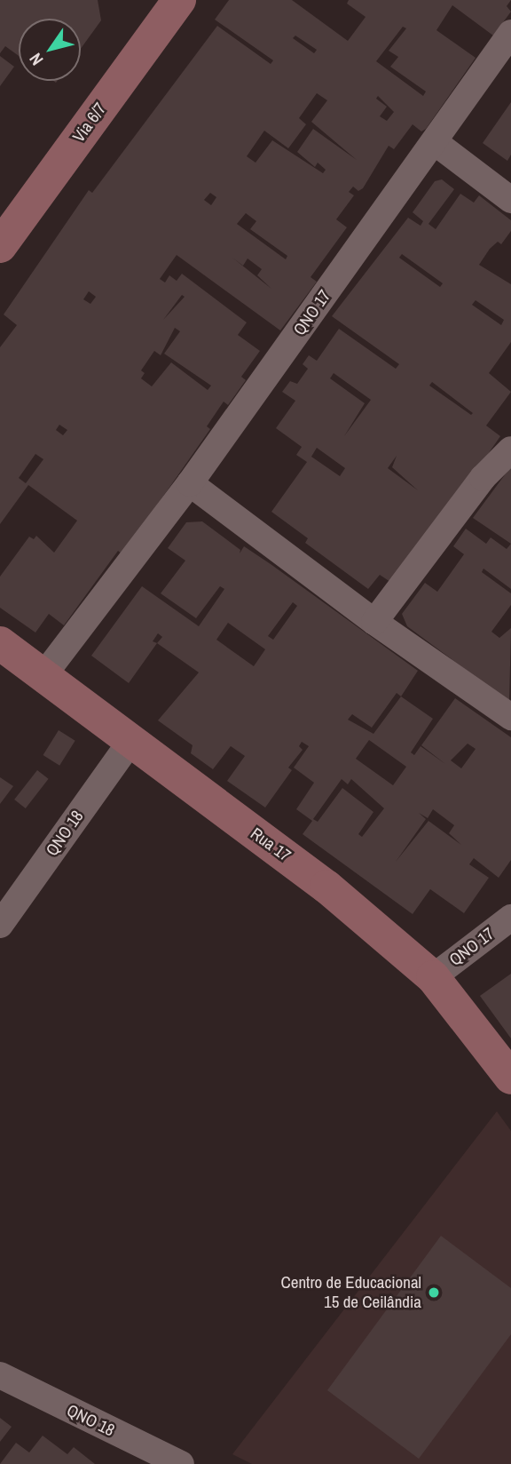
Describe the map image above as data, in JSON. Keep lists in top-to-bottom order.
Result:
{
  "streets": {
    "street": [
      "Via 6/7",
      "QNO 17",
      "QNO 18",
      "Rua 17"
    ]
  },
  "crossings": [
    ["QNO 17", "Rua 17"],
    ["QNO 18", "Rua 17"]
  ],
  "places": ["Centro de Educacional 15 de Ceilândia"],
  "north": "bottom left"
}
